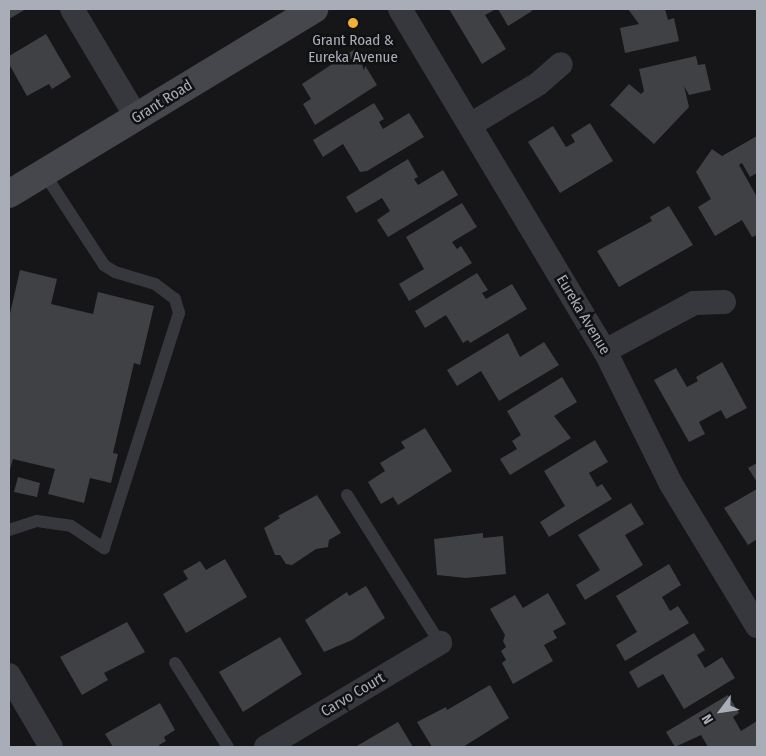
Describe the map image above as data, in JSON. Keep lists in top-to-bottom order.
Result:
{
  "streets": {
    "main road": ["Grant Road"],
    "street": ["Eureka Avenue", "Carvo Court"]
  },
  "places": ["Grant Road & Eureka Avenue"],
  "north": "bottom left"
}
